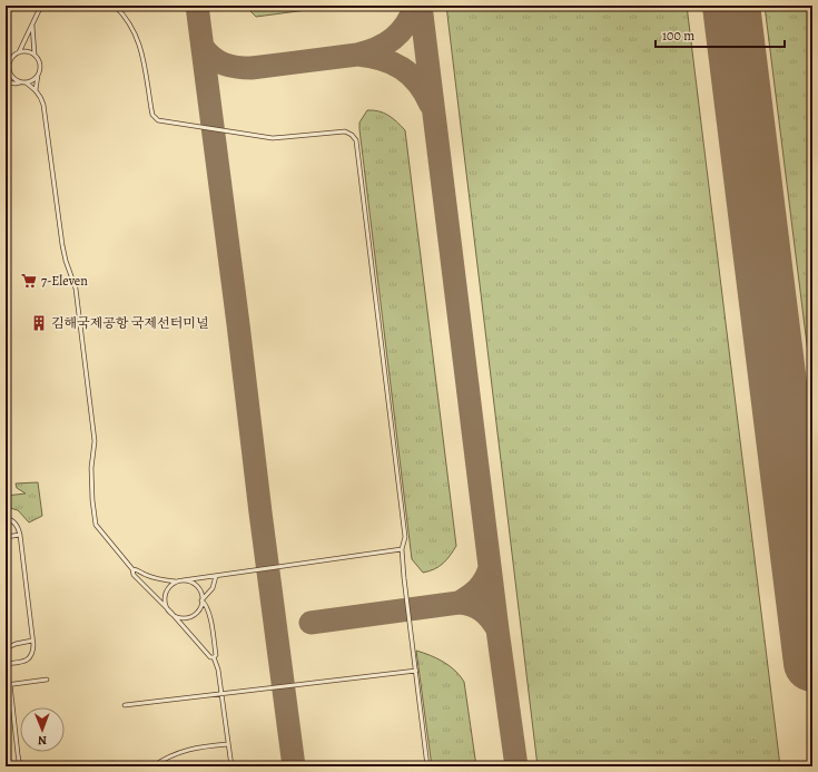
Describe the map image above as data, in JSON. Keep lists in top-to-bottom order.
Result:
{
  "places": {
    "supermarket": ["7-Eleven"],
    "building": ["김해국제공항 국제선터미널"]
  },
  "scale_bar": "100 m",
  "north": "bottom"
}
